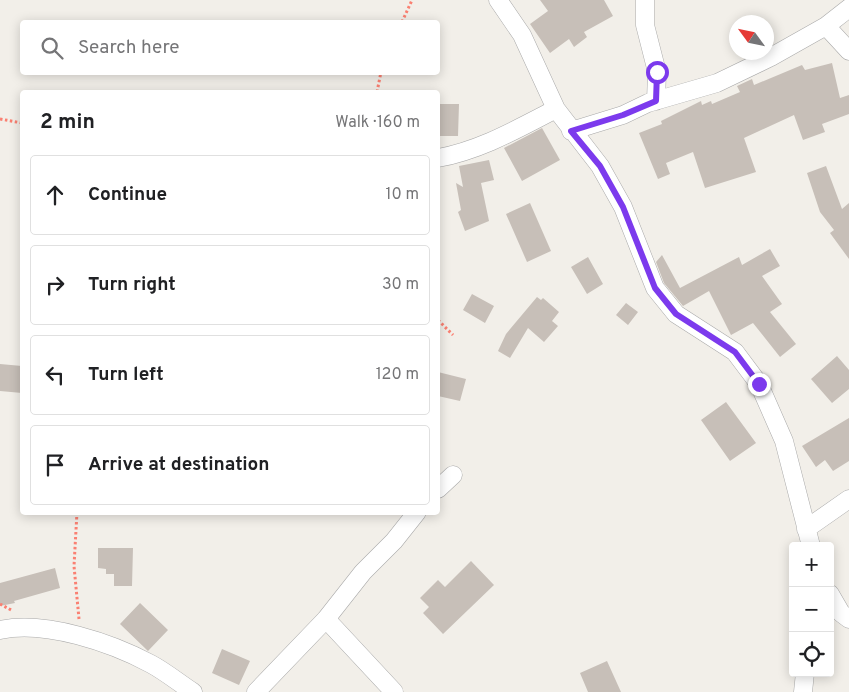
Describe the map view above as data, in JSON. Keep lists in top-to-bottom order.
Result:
{
  "north": "top left",
  "page": {
    "search": "Search here",
    "heading": ["2 min", "Walk · 160 m"],
    "list": [
      ["Continue", "10 m"],
      ["Turn right", "30 m"],
      ["Turn left", "120 m"],
      "Arrive at destination"
    ],
    "map_buttons": ["+", "−"]
  }
}
